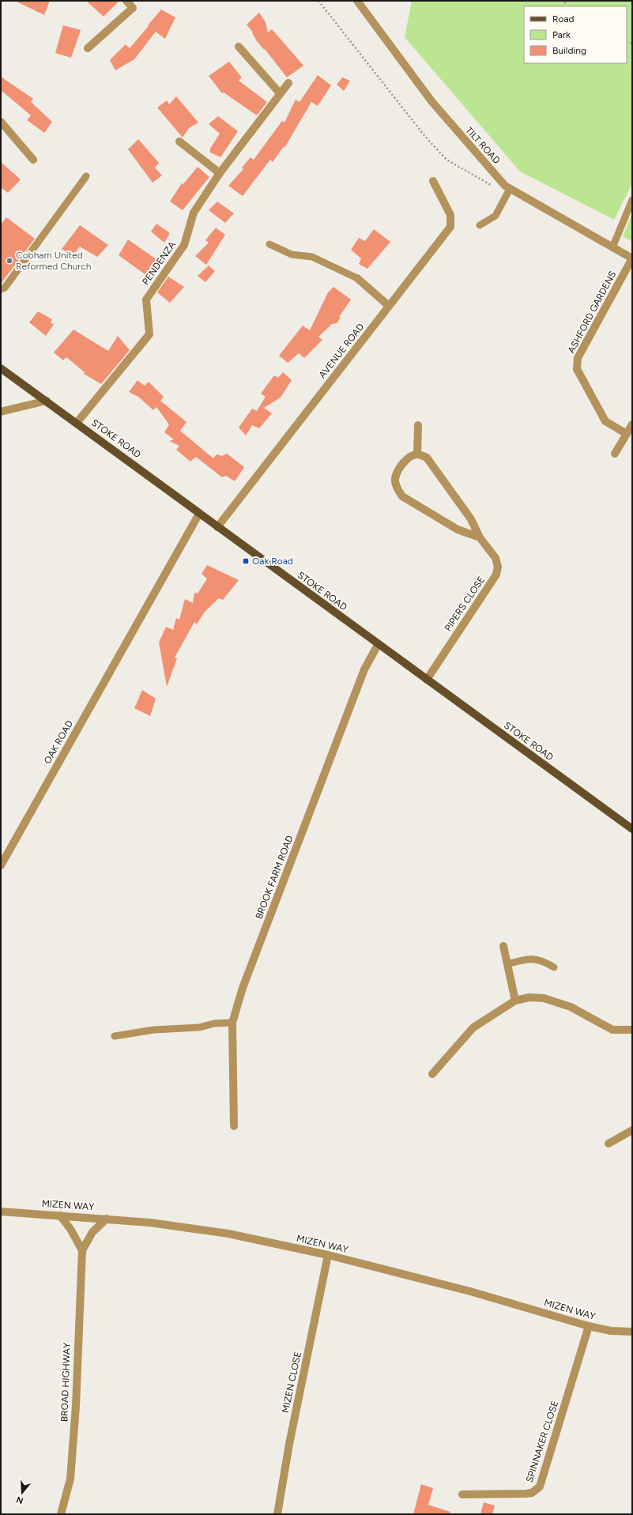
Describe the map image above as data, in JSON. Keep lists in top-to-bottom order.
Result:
{
  "streets": {
    "main road": ["STOKE ROAD"],
    "street": [
      "TILT ROAD",
      "PENDENZA",
      "ASHFORD GARDENS",
      "AVENUE ROAD",
      "PIPERS CLOSE",
      "OAK ROAD",
      "BROOK FARM ROAD",
      "MIZEN WAY",
      "BROAD HIGHWAY",
      "MIZEN CLOSE",
      "SPINNAKER CLOSE"
    ]
  },
  "crossings": [
    ["TILT ROAD", "ASHFORD GARDENS"],
    ["PENDENZA", "STOKE ROAD"],
    ["AVENUE ROAD", "STOKE ROAD"],
    ["STOKE ROAD", "PIPERS CLOSE"],
    ["STOKE ROAD", "OAK ROAD"],
    ["STOKE ROAD", "BROOK FARM ROAD"],
    ["MIZEN WAY", "BROAD HIGHWAY"],
    ["MIZEN WAY", "MIZEN CLOSE"],
    ["MIZEN WAY", "SPINNAKER CLOSE"]
  ],
  "places": {
    "other": ["Cobham United Reformed Church"],
    "transit": ["Oak Road"]
  },
  "legend": ["Road", "Park", "Building"],
  "north": "bottom"
}
